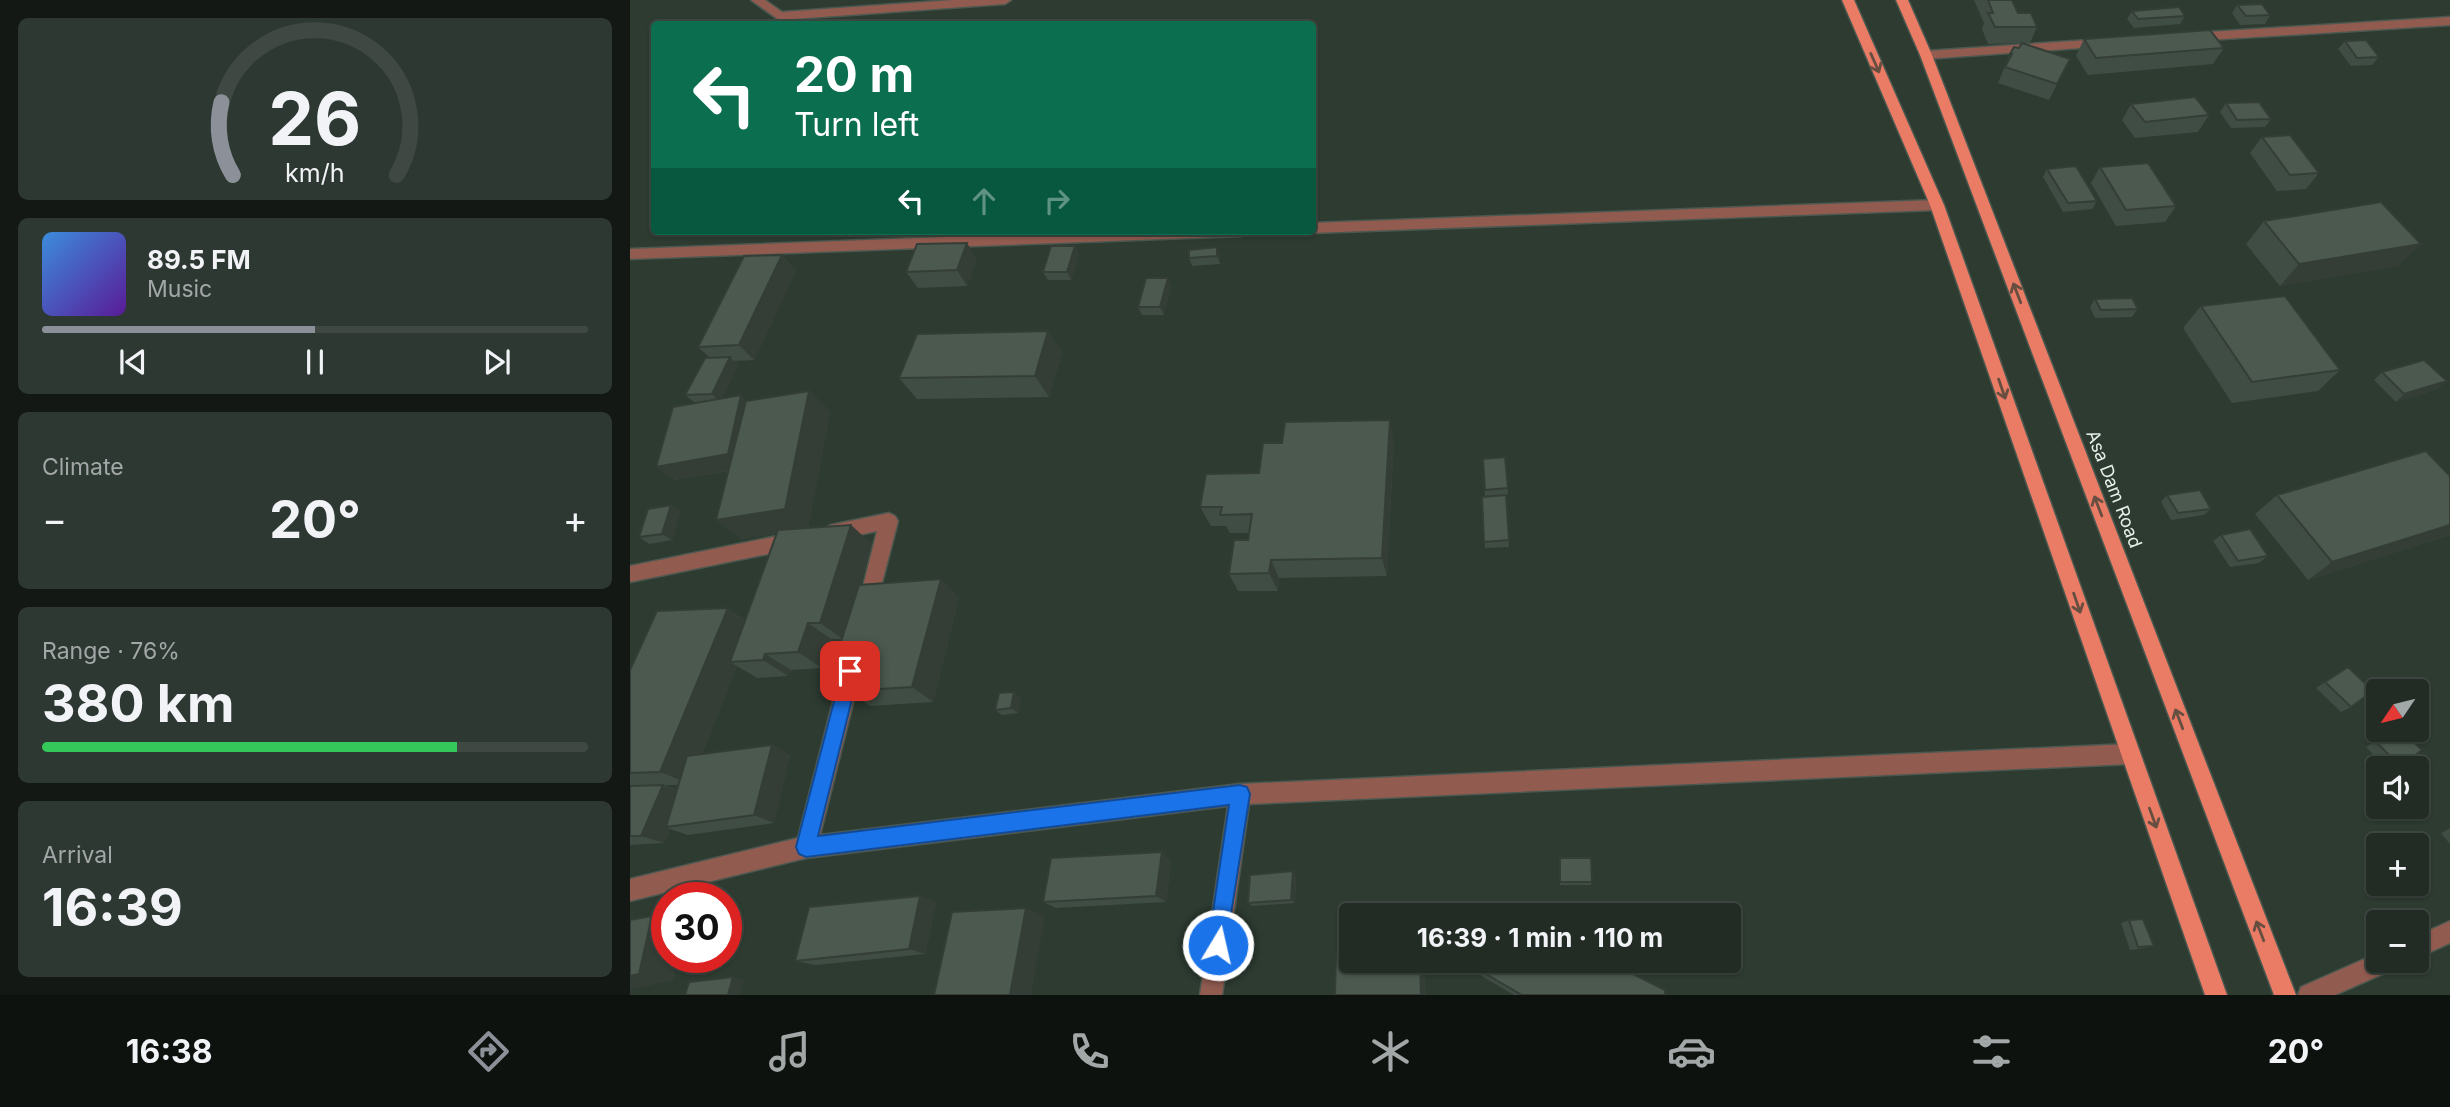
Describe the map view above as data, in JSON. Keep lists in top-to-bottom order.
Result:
{
  "streets": {
    "main road": ["Asa Dam Road"]
  },
  "north": "bottom left",
  "page": {
    "turn": ["20 m", "Turn left"],
    "song": ["89.5 FM", "Music"],
    "tile": [
      "Climate",
      ["Range · 76%", "380 km"],
      ["Arrival", "16:39"]
    ],
    "heat": ["−", "20°", "+"],
    "map_buttons": ["+", "−"],
    "limit": "30",
    "trip": "16:39 · 1 min · 110 m",
    "tabs": ["16:38", "20°"],
    "gauge": ["26", "km/h"]
  }
}
